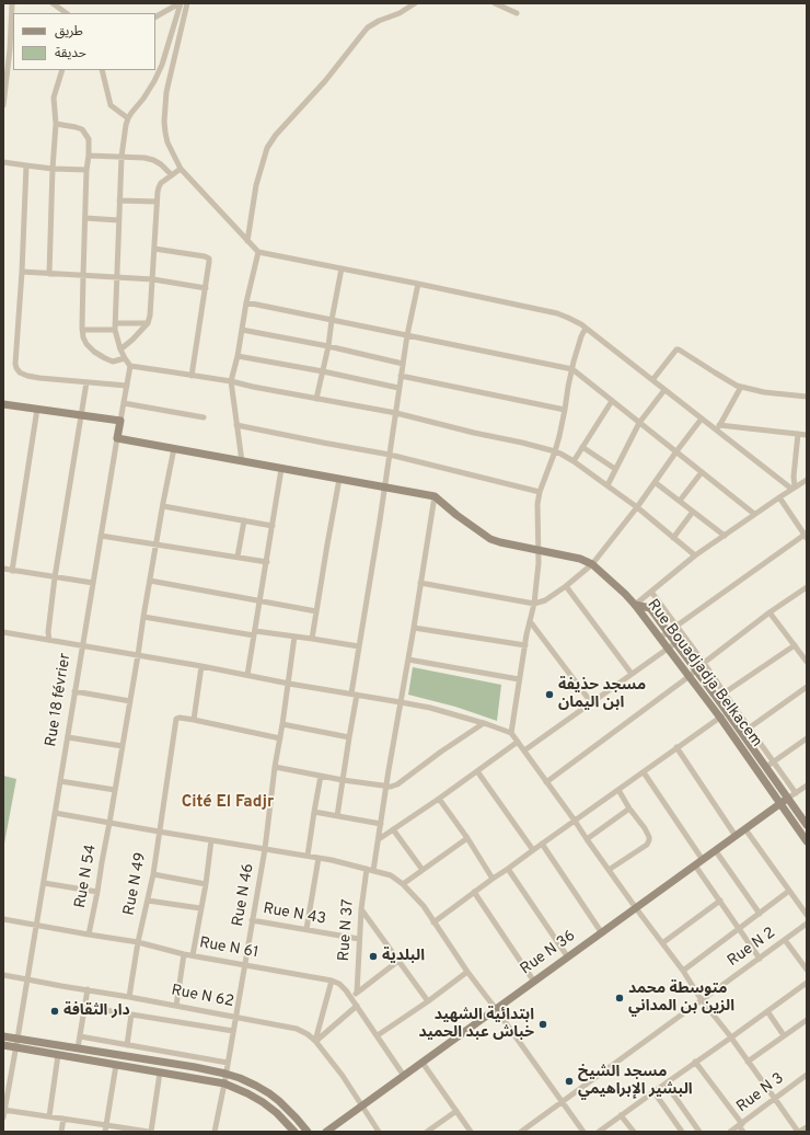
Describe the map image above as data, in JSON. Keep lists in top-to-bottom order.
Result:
{
  "streets": {
    "street": [
      "Rue Bouadjadja Belkacem",
      "Rue 18 février",
      "Rue N 54",
      "Rue N 49",
      "Rue N 46",
      "Rue N 43",
      "Rue N 37",
      "Rue N 2",
      "Rue N 61",
      "Rue N 36",
      "Rue N 62",
      "Rue N 3"
    ]
  },
  "crossings": [
    ["Rue Bouadjadja Belkacem", "Rue N 36"],
    ["Rue 18 février", "Rue N 61"],
    ["Rue 18 février", "Rue N 62"],
    ["Rue N 54", "Rue N 61"],
    ["Rue N 49", "Rue N 61"],
    ["Rue N 49", "Rue N 62"],
    ["Rue N 46", "Rue N 43"],
    ["Rue N 46", "Rue N 61"],
    ["Rue N 46", "Rue N 62"],
    ["Rue N 43", "Rue N 37"],
    ["Rue N 61", "Rue N 36"],
    ["Rue N 36", "Rue N 62"]
  ],
  "districts": ["Cité El Fadjr"],
  "places": [
    "مسجد حذيفة ابن اليمان",
    "البلدية",
    "متوسطة محمد الزين بن المداني",
    "دار الثقافة",
    "ابتدائية الشهيد خباش عبد الحميد",
    "مسجد الشيخ البشير الإبراهيمي"
  ],
  "legend": ["طريق", "حديقة"]
}
